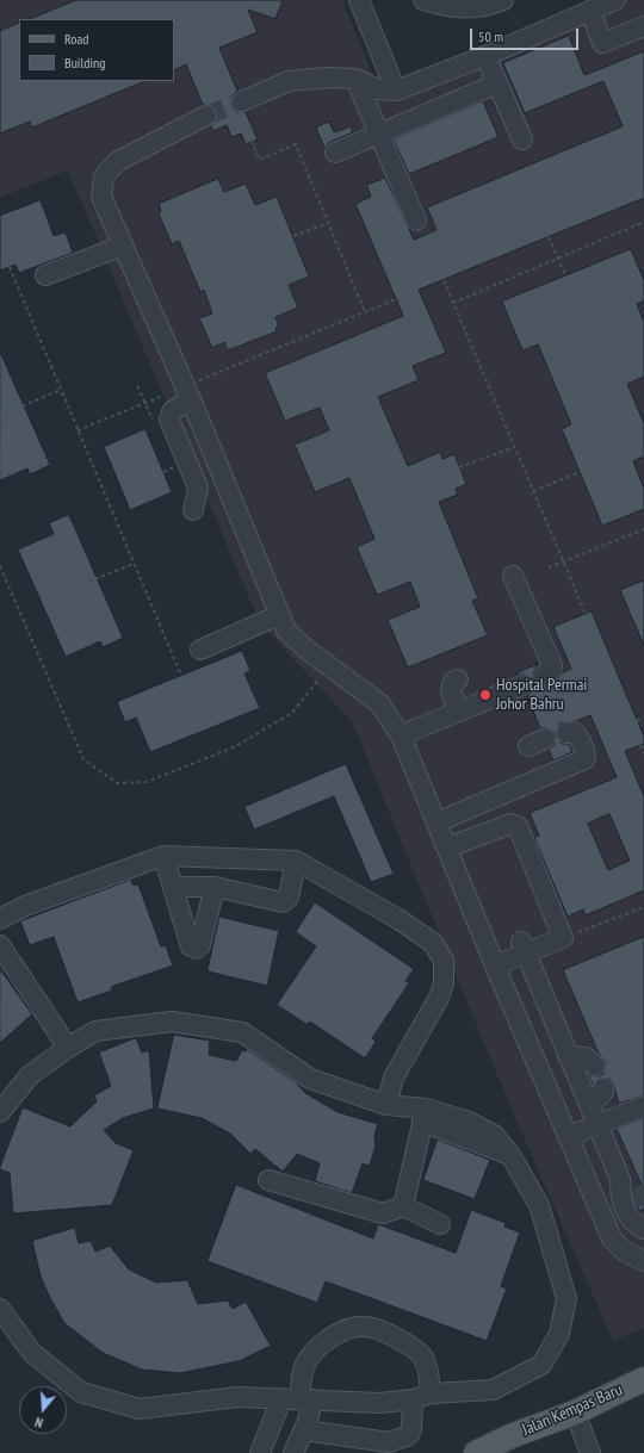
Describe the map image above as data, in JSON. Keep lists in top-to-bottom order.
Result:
{
  "streets": {
    "main road": ["Jalan Kempas Baru"]
  },
  "places": ["Hospital Permai Johor Bahru"],
  "legend": ["Road", "Building"],
  "scale_bar": "50 m",
  "north": "bottom"
}
